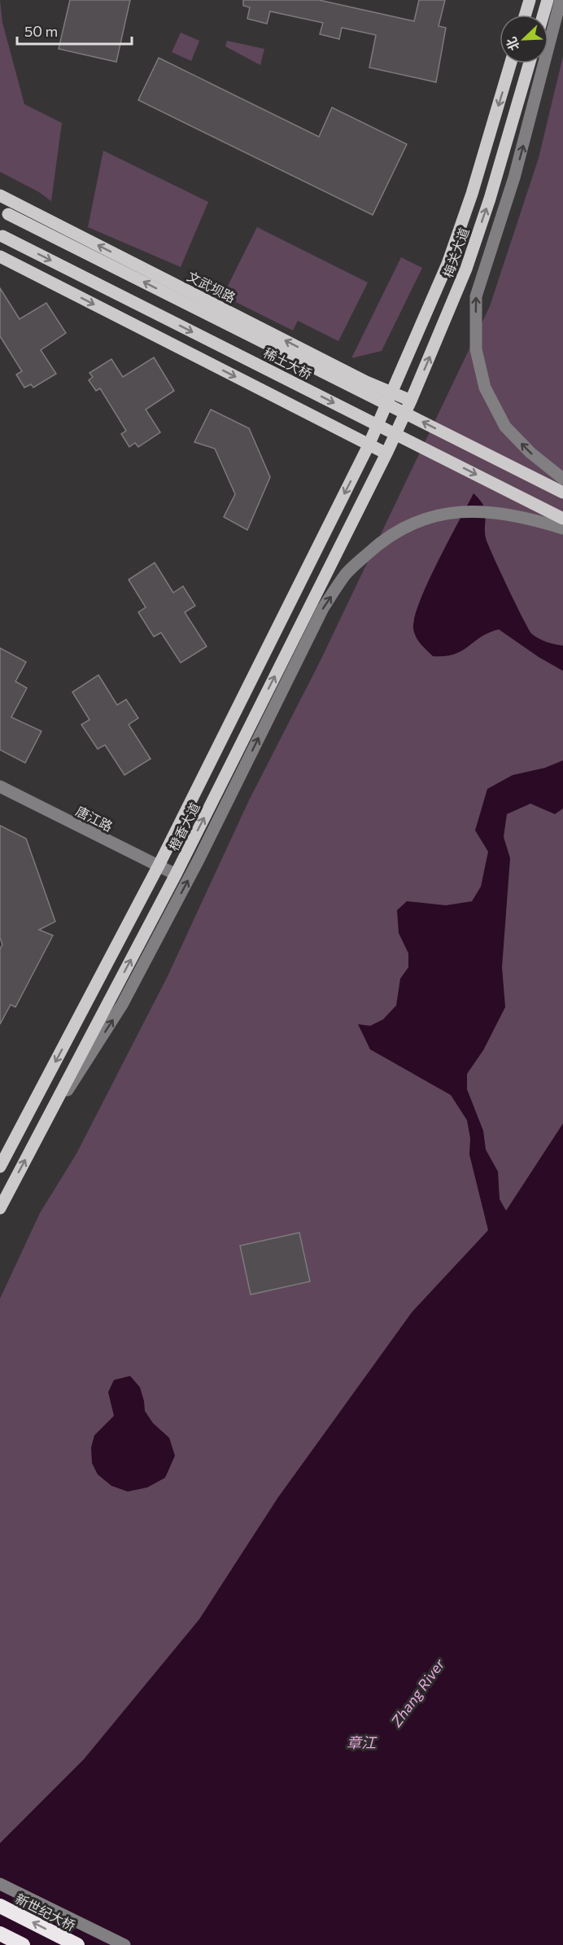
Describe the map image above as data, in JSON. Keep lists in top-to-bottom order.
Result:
{
  "streets": {
    "highway": ["新世纪大桥"],
    "main road": [
      "梅关大道",
      "文武坝路",
      "稀土大桥",
      "橙香大道"
    ],
    "street": ["唐江路"]
  },
  "crossings": [
    ["梅关大道", "文武坝路"],
    ["梅关大道", "橙香大道"],
    ["唐江路", "橙香大道"]
  ],
  "one_way": ["新世纪大桥"],
  "water": ["Zhang River", "章江"],
  "scale_bar": "50 m",
  "north": "bottom left"
}
